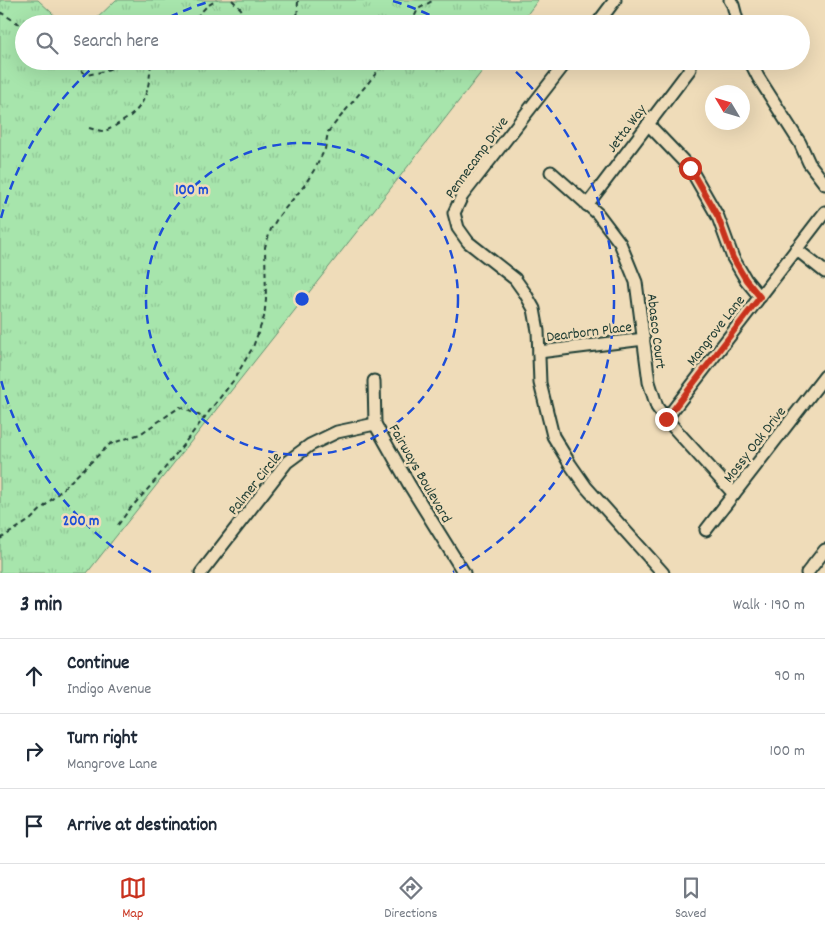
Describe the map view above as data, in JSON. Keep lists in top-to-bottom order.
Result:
{
  "streets": {
    "street": [
      "Jetta Way",
      "Pennecamp Drive",
      "Mangrove Lane",
      "Dearborn Place",
      "Abasco Court",
      "Mossy Oak Drive",
      "Fairways Boulevard",
      "Palmer Circle"
    ]
  },
  "crossings": [
    ["Jetta Way", "Abasco Court"],
    ["Pennecamp Drive", "Dearborn Place"],
    ["Mangrove Lane", "Abasco Court"],
    ["Dearborn Place", "Abasco Court"],
    ["Abasco Court", "Mossy Oak Drive"],
    ["Fairways Boulevard", "Palmer Circle"]
  ],
  "north": "top left",
  "page": {
    "search": "Search here",
    "heading": ["3 min", "Walk · 190 m"],
    "list": [
      ["Continue", "Indigo Avenue", "90 m"],
      ["Turn right", "Mangrove Lane", "100 m"],
      "Arrive at destination"
    ],
    "nav": ["Map", "Directions", "Saved"]
  },
  "rings": ["100 m", "200 m"]
}
